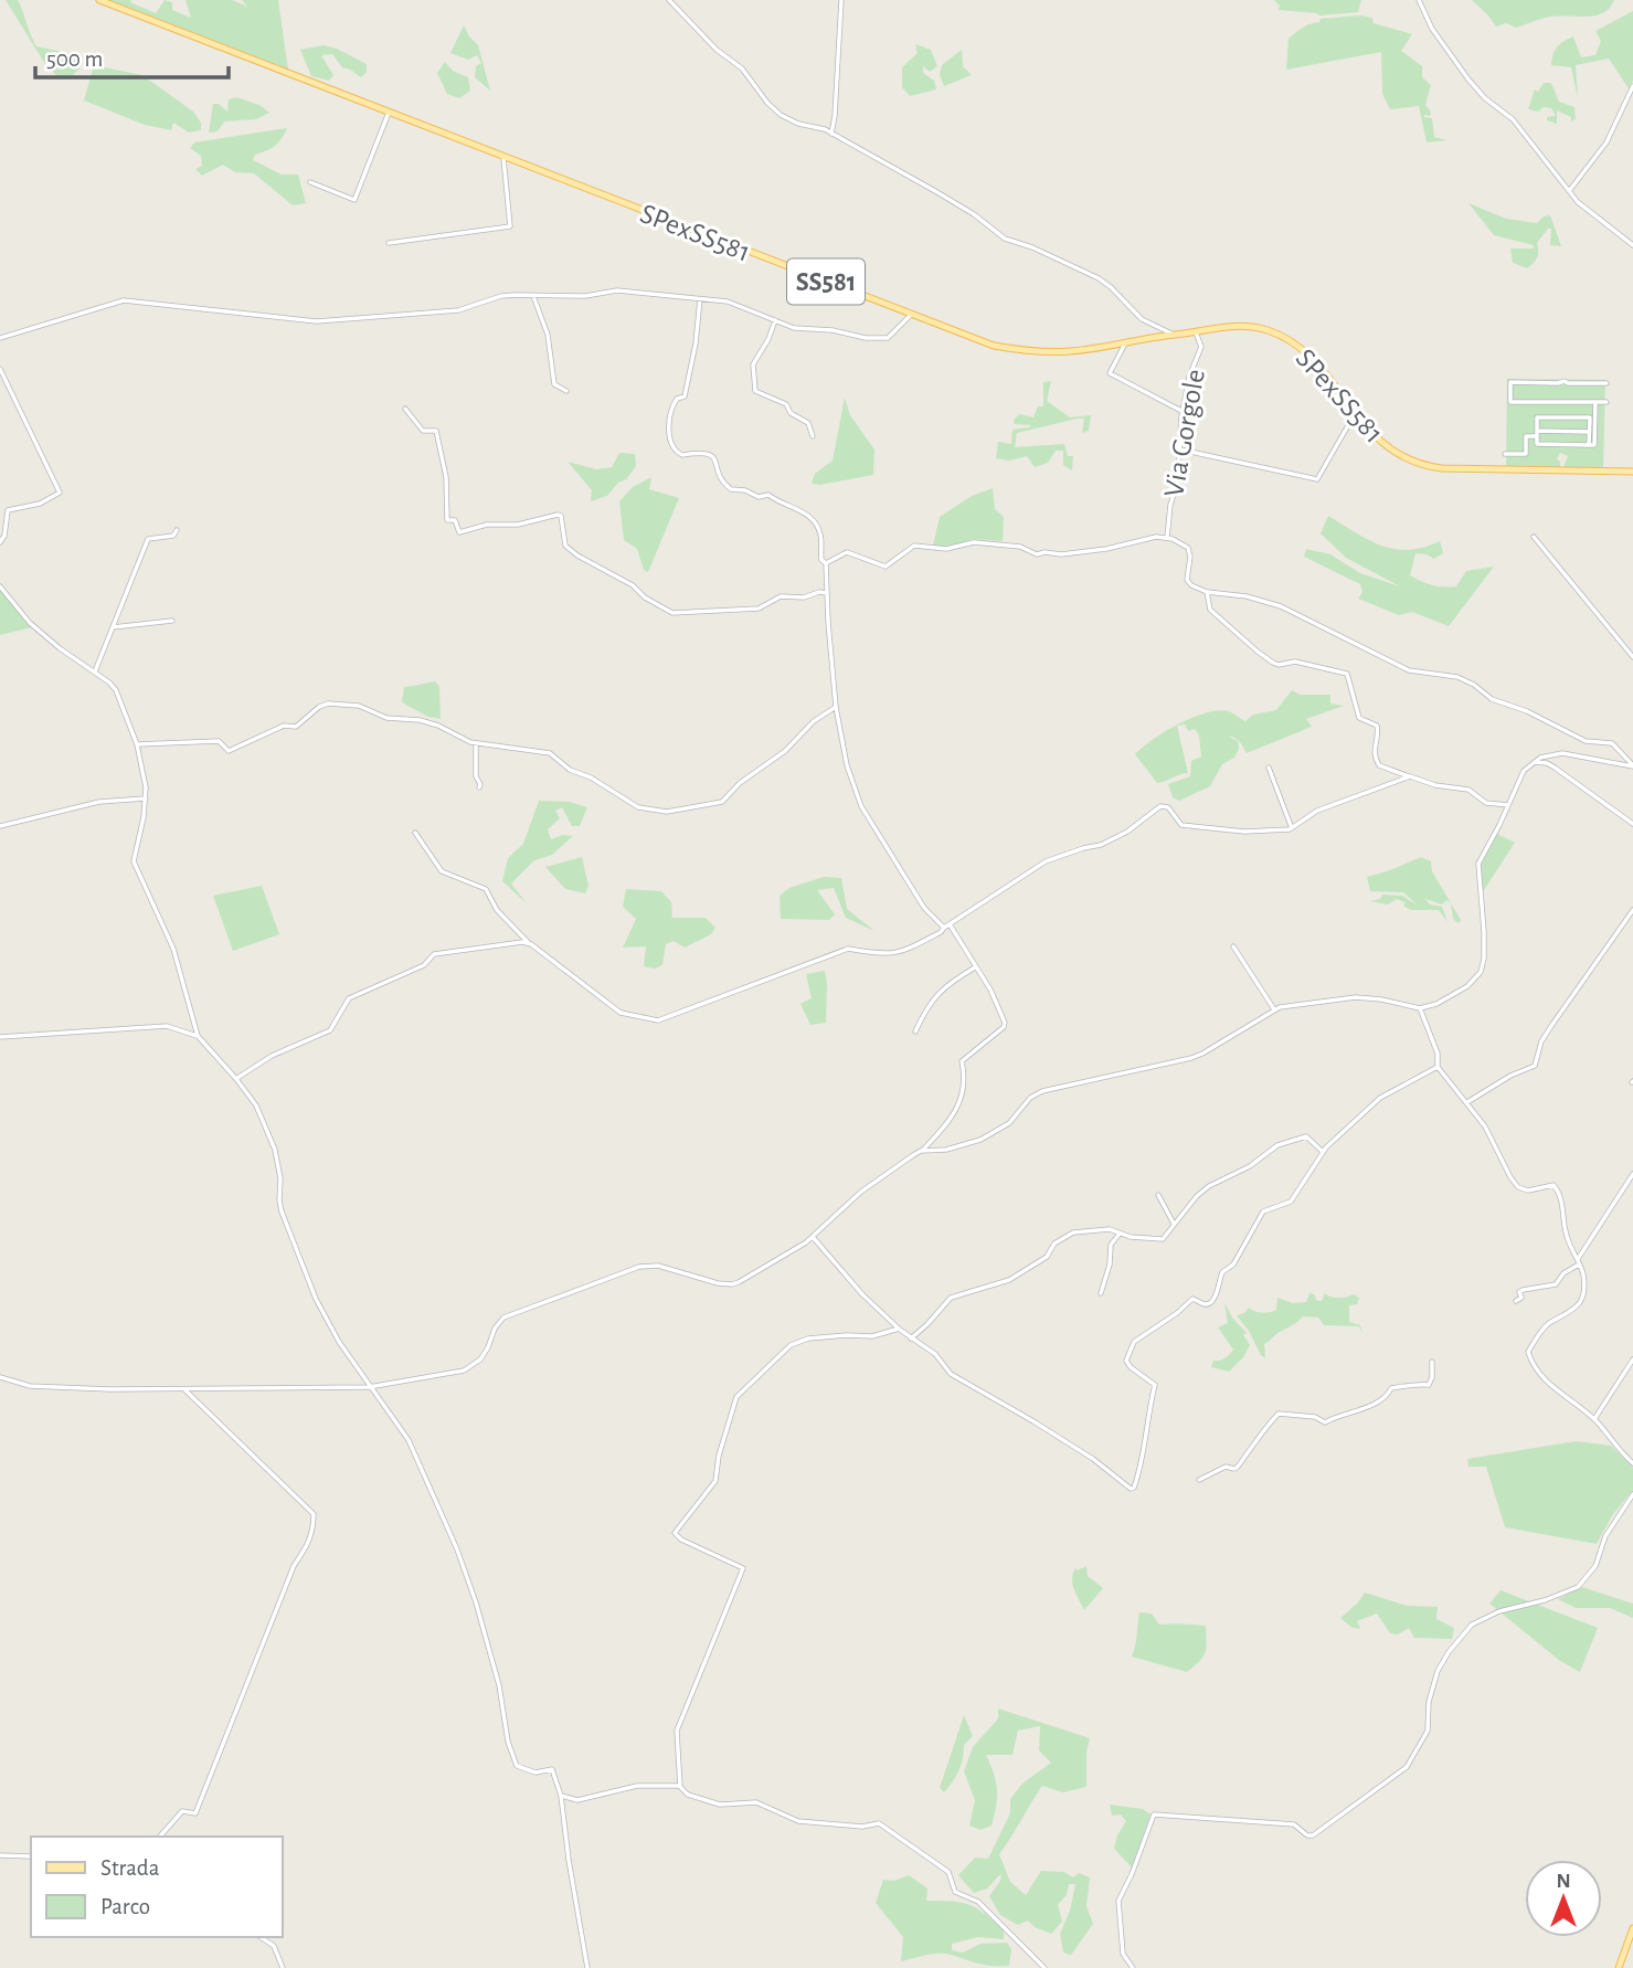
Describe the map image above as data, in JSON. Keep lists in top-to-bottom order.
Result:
{
  "streets": {
    "main road": ["SPexSS581", "SS581"],
    "street": ["Via Gorgole"]
  },
  "crossings": [
    ["SPexSS581", "Via Gorgole"]
  ],
  "legend": ["Strada", "Parco"],
  "scale_bar": "500 m",
  "north": "top"
}
